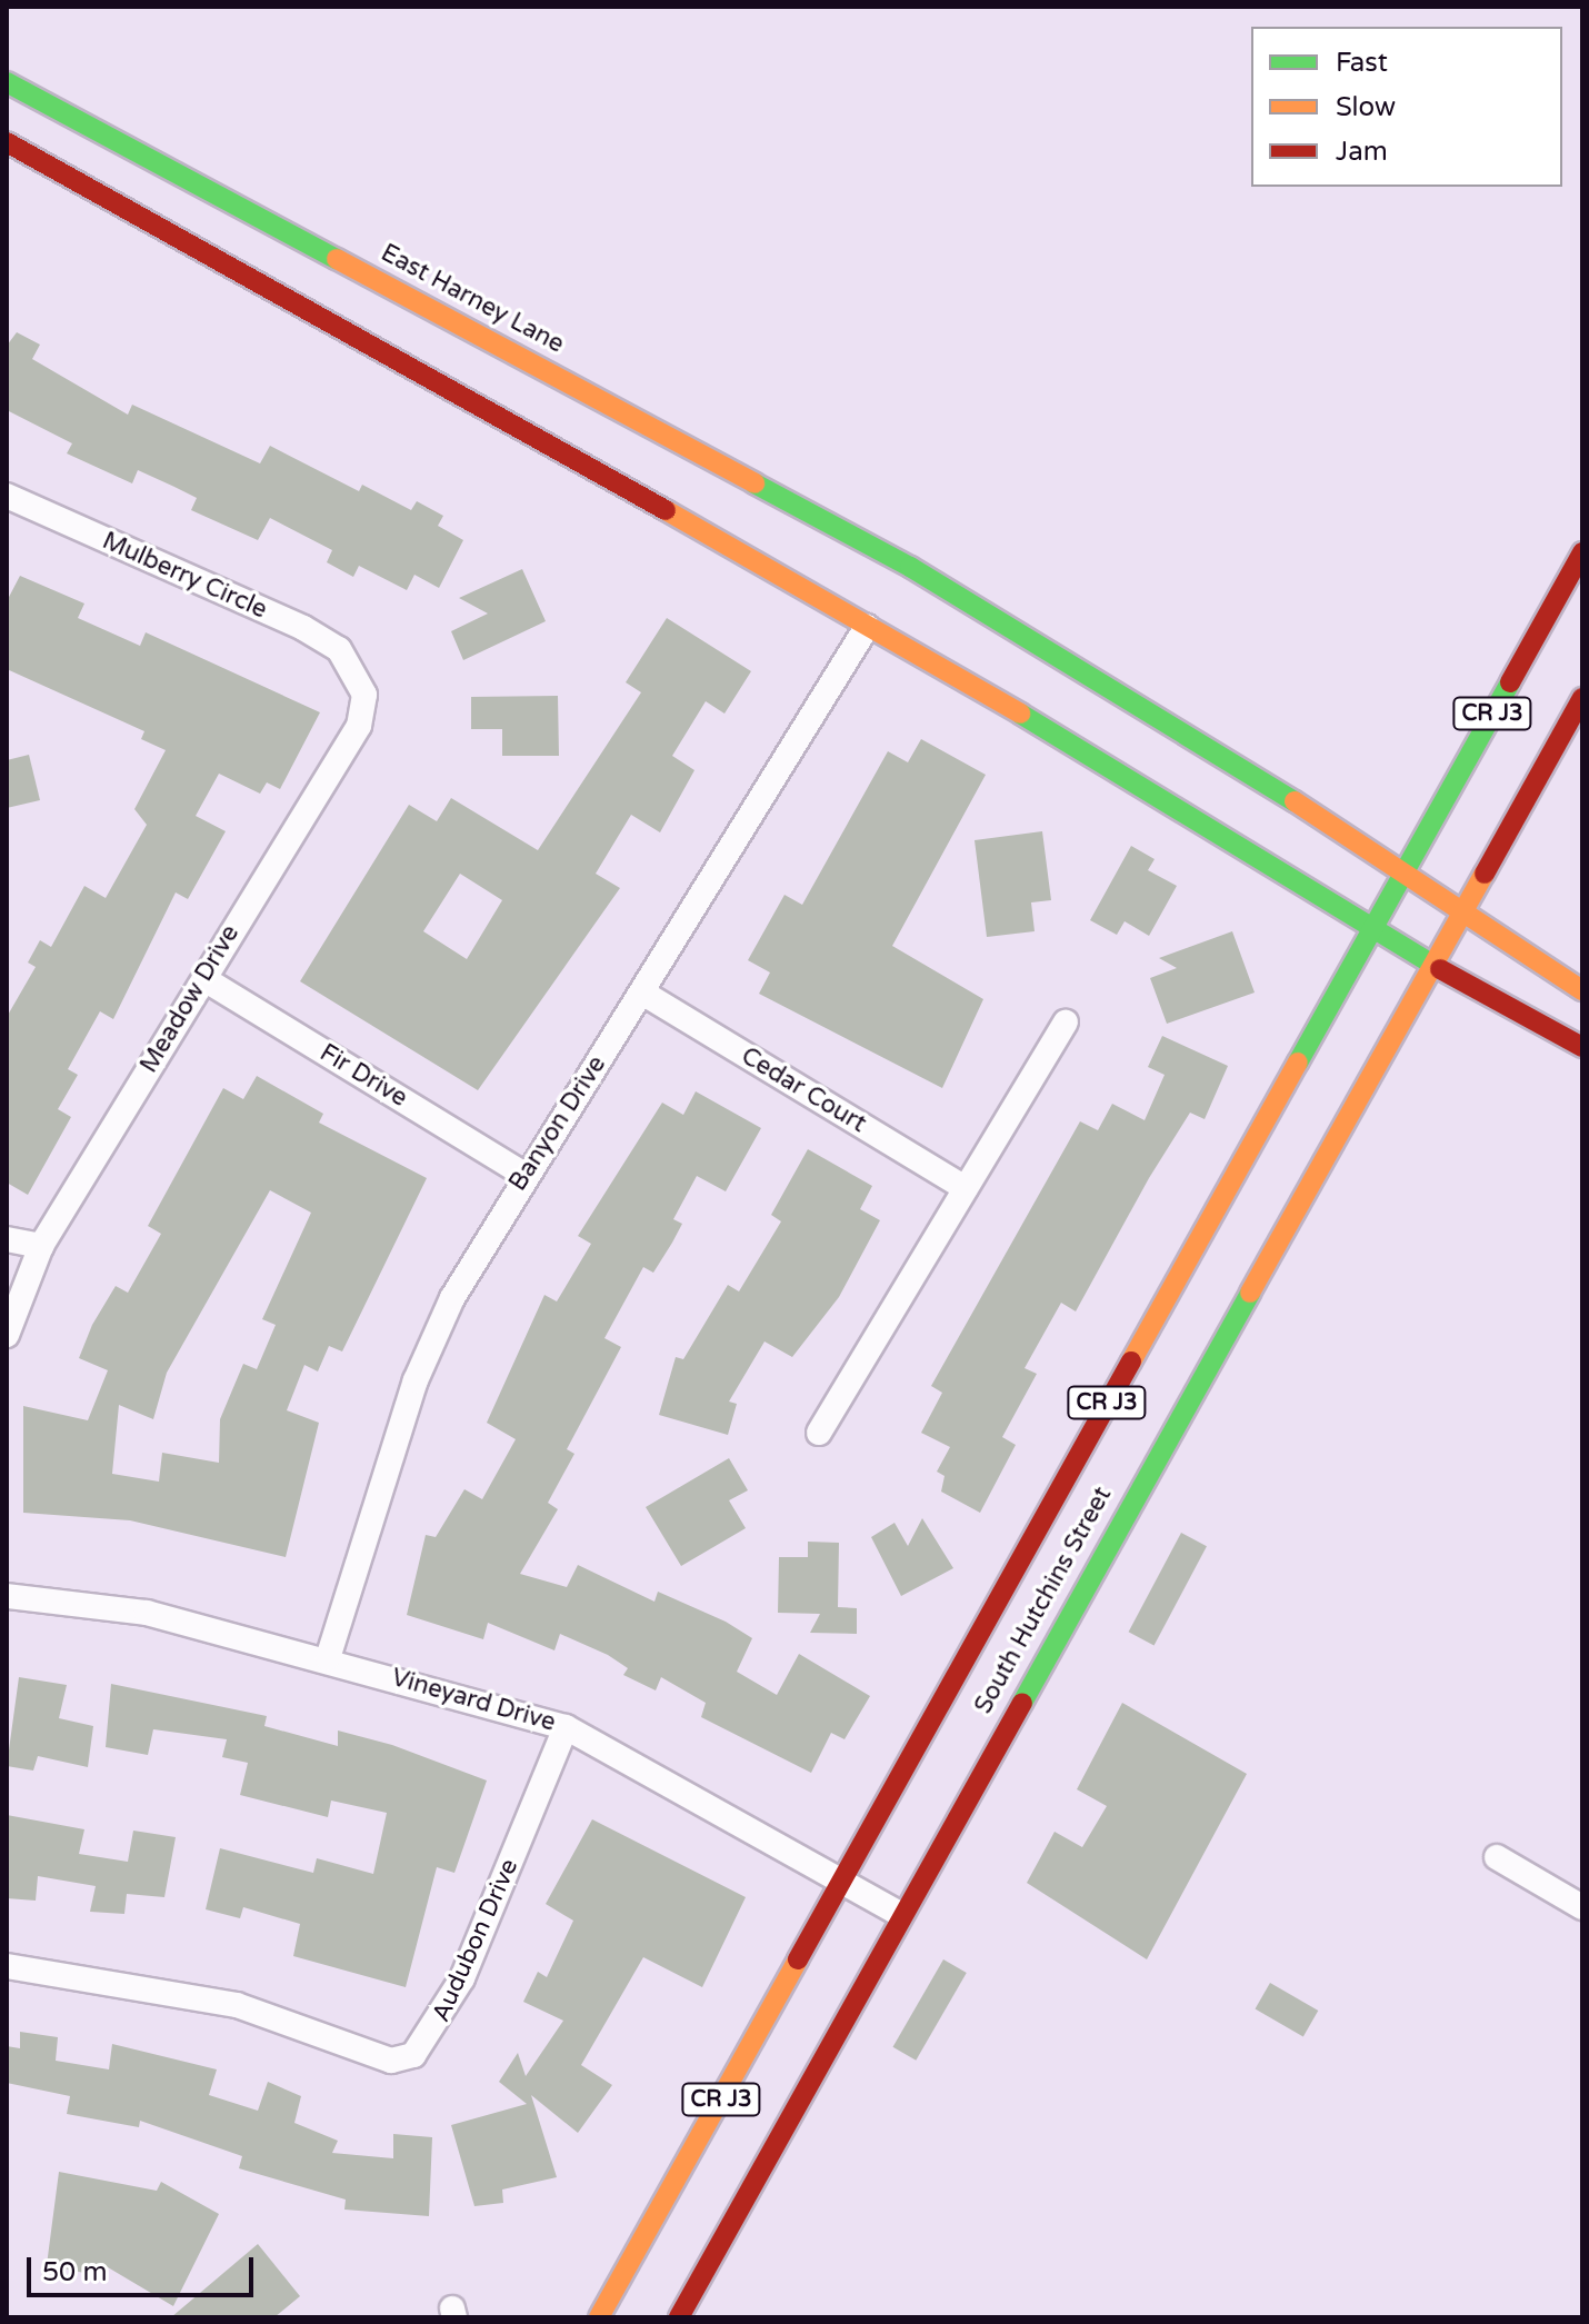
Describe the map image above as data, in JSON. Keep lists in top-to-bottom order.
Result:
{
  "streets": {
    "main road": ["East Harney Lane", "CR J3", "South Hutchins Street"],
    "street": [
      "Mulberry Circle",
      "Meadow Drive",
      "Fir Drive",
      "Cedar Court",
      "Banyon Drive",
      "Vineyard Drive",
      "Audubon Drive"
    ]
  },
  "crossings": [
    ["East Harney Lane", "CR J3"],
    ["East Harney Lane", "South Hutchins Street"],
    ["Mulberry Circle", "Meadow Drive"],
    ["CR J3", "South Hutchins Street"],
    ["Meadow Drive", "Fir Drive"],
    ["Fir Drive", "Banyon Drive"],
    ["Cedar Court", "Banyon Drive"],
    ["Banyon Drive", "Vineyard Drive"],
    ["South Hutchins Street", "Vineyard Drive"],
    ["Vineyard Drive", "Audubon Drive"]
  ],
  "legend": ["Fast", "Slow", "Jam"],
  "scale_bar": "50 m"
}
